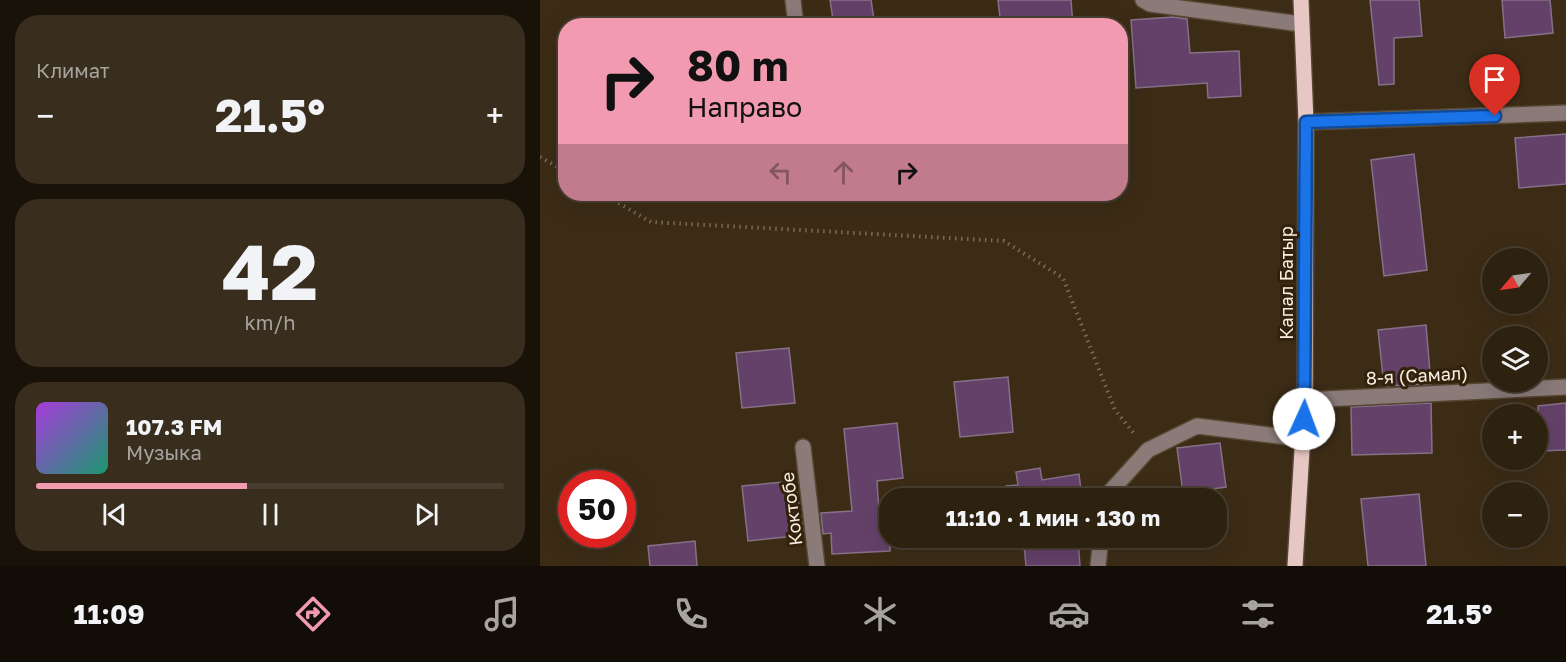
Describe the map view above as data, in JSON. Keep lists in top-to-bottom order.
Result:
{
  "streets": {
    "main road": ["Капал Батыр"],
    "street": ["8-я (Самал)", "Коктобе"]
  },
  "crossings": [
    ["Капал Батыр", "8-я (Самал)"]
  ],
  "north": "bottom left",
  "page": {
    "tile": [
      "Климат",
      ["42", "km/h"]
    ],
    "turn": ["80 m", "Направо"],
    "heat": ["−", "21.5°", "+"],
    "map_buttons": ["+", "−"],
    "song": ["107.3 FM", "Музыка"],
    "limit": "50",
    "trip": "11:10 · 1 мин · 130 m",
    "tabs": ["11:09", "21.5°"]
  }
}
